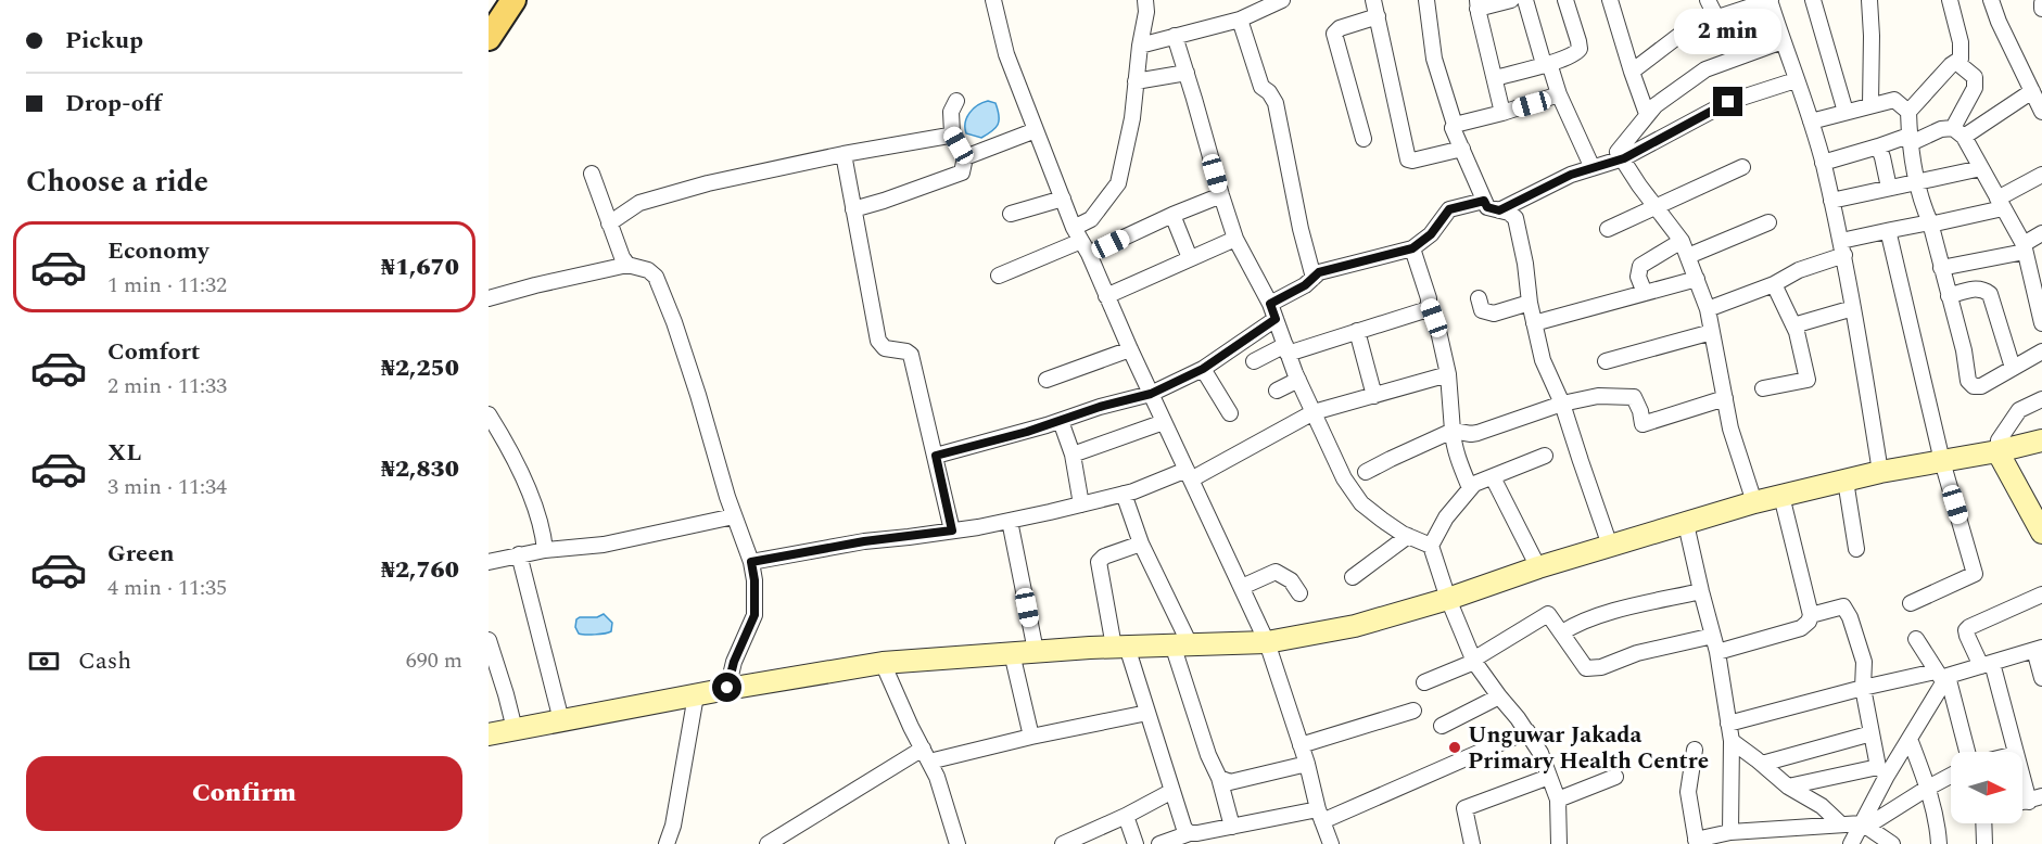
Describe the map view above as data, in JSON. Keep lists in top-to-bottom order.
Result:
{
  "places": ["Unguwar Jakada Primary Health Centre"],
  "north": "right",
  "page": {
    "banner": ["Pickup", "Drop-off"],
    "bubble": "2 min",
    "heading": "Choose a ride",
    "list": [
      {
        "name": "Economy",
        "note": "1 min · 11:32",
        "value": "₦1,670"
      },
      {
        "name": "Comfort",
        "note": "2 min · 11:33",
        "value": "₦2,250"
      },
      {
        "name": "XL",
        "note": "3 min · 11:34",
        "value": "₦2,830"
      },
      {
        "name": "Green",
        "note": "4 min · 11:35",
        "value": "₦2,760"
      }
    ],
    "pay": ["Cash", "690 m"],
    "buttons": "Confirm"
  }
}
